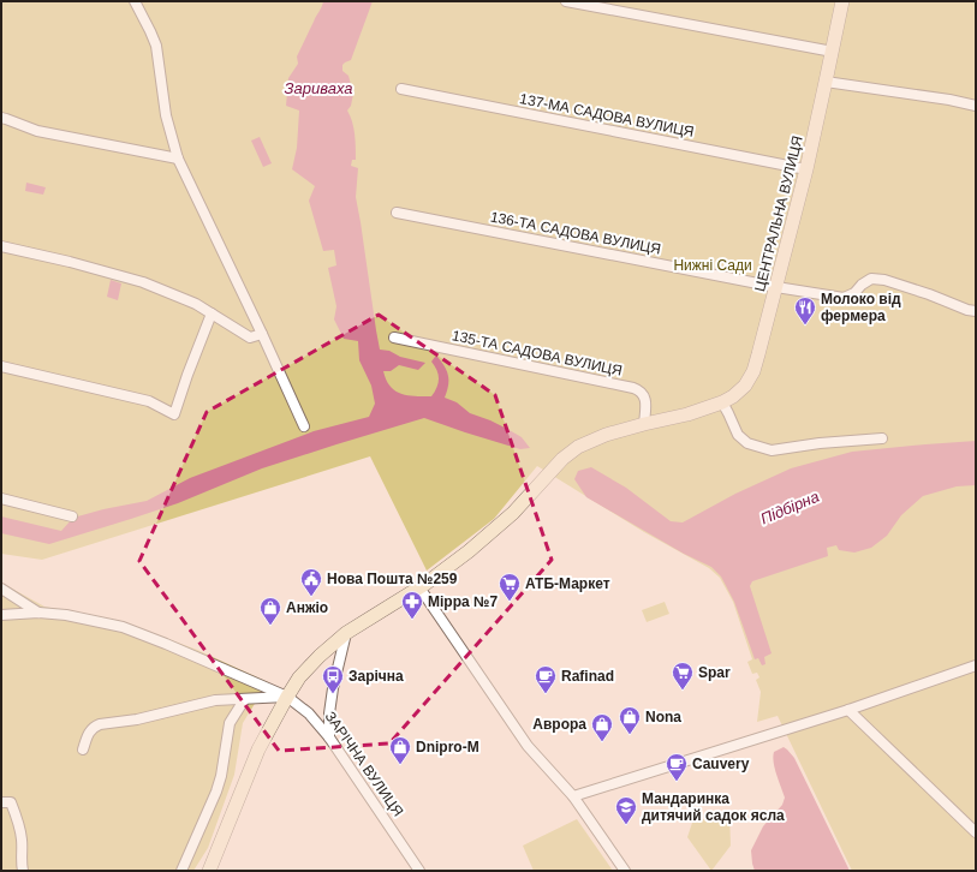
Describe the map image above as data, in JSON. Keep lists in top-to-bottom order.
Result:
{
  "streets": {
    "street": [
      "137-МА САДОВА ВУЛИЦЯ",
      "ЦЕНТРАЛЬНА ВУЛИЦЯ",
      "136-ТА САДОВА ВУЛИЦЯ",
      "135-ТА САДОВА ВУЛИЦЯ",
      "ЗАРІЧНА ВУЛИЦЯ"
    ]
  },
  "crossings": [
    ["137-МА САДОВА ВУЛИЦЯ", "ЦЕНТРАЛЬНА ВУЛИЦЯ"],
    ["ЦЕНТРАЛЬНА ВУЛИЦЯ", "136-ТА САДОВА ВУЛИЦЯ"],
    ["ЦЕНТРАЛЬНА ВУЛИЦЯ", "135-ТА САДОВА ВУЛИЦЯ"],
    ["ЦЕНТРАЛЬНА ВУЛИЦЯ", "ЗАРІЧНА ВУЛИЦЯ"]
  ],
  "water": ["Зариваха", "Підбірна"],
  "parks": ["Нижні Сади"],
  "places": {
    "restaurant": ["Молоко від фермера"],
    "public building": ["Нова Пошта №259"],
    "supermarket": ["АТБ-Маркет", "Spar"],
    "pharmacy": ["Мірра №7"],
    "shop": [
      "Анжіо",
      "Nona",
      "Аврора",
      "Dnipro-M"
    ],
    "bus stop": ["Зарічна"],
    "cafe": ["Rafinad", "Cauvery"],
    "school or university": ["Мандаринка дитячий садок ясла"]
  }
}
